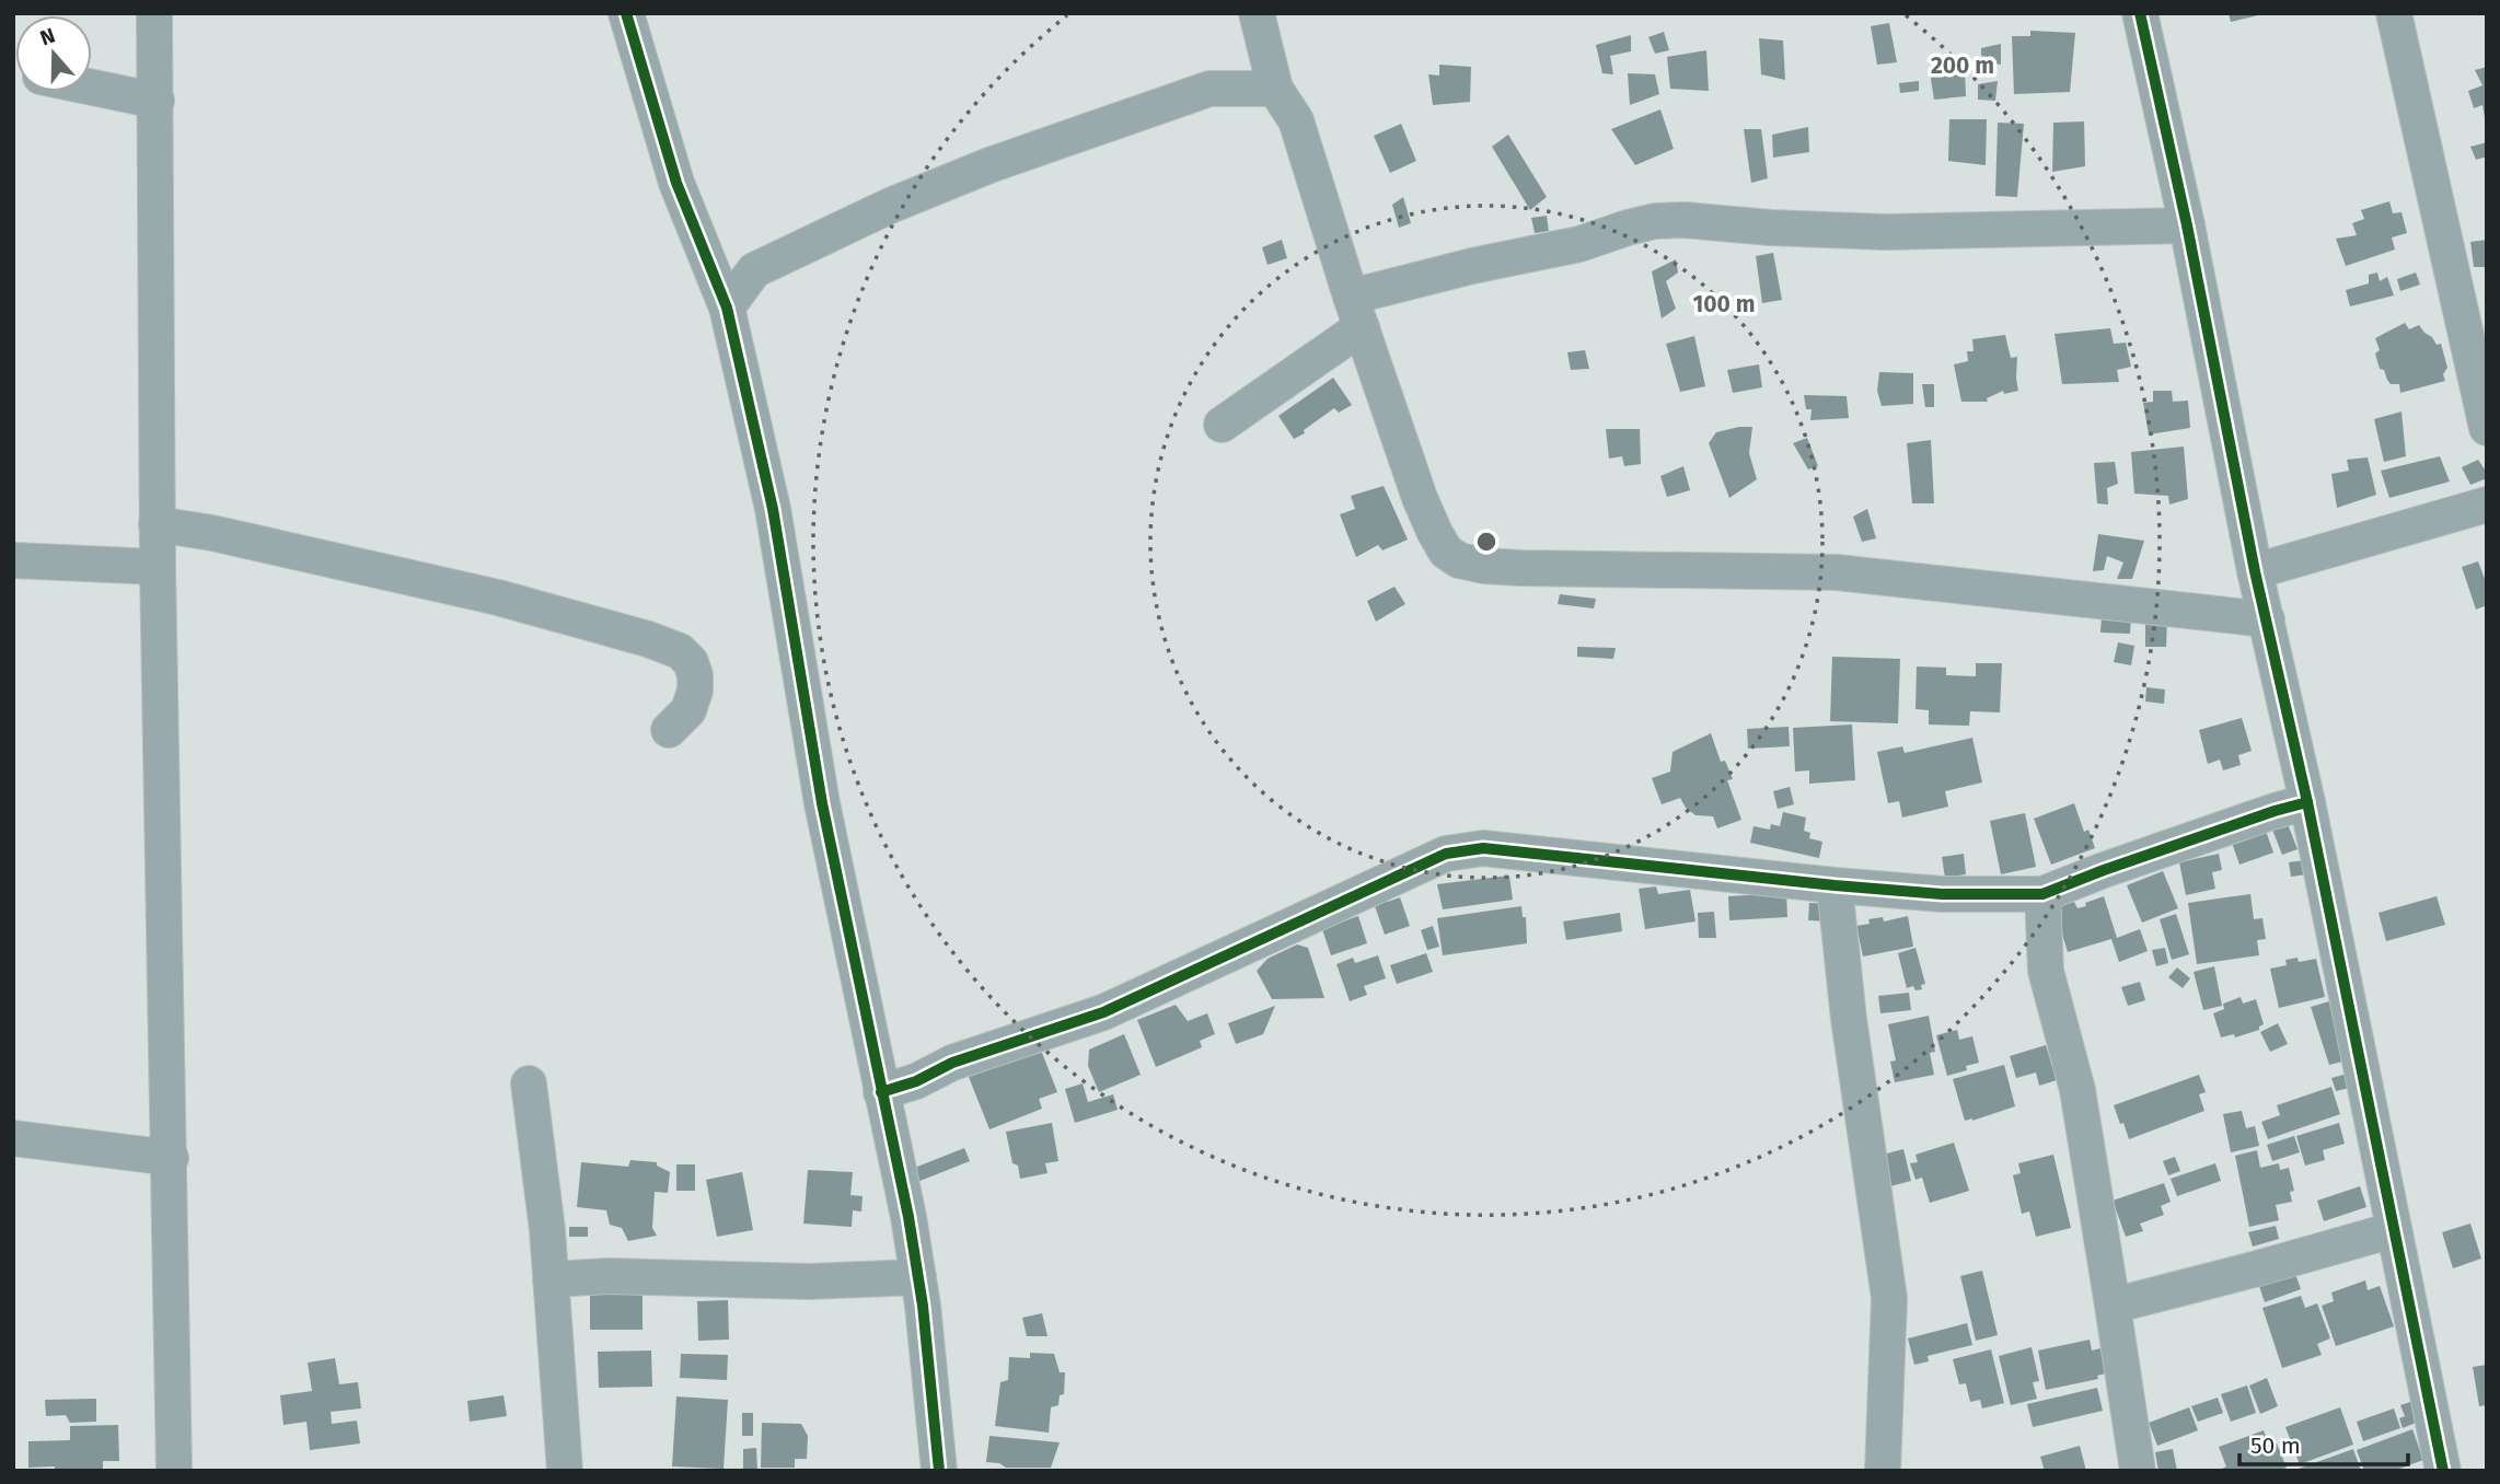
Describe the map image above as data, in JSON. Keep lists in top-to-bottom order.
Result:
{
  "scale_bar": "50 m",
  "north": "top",
  "rings": ["200 m", "100 m"]
}
